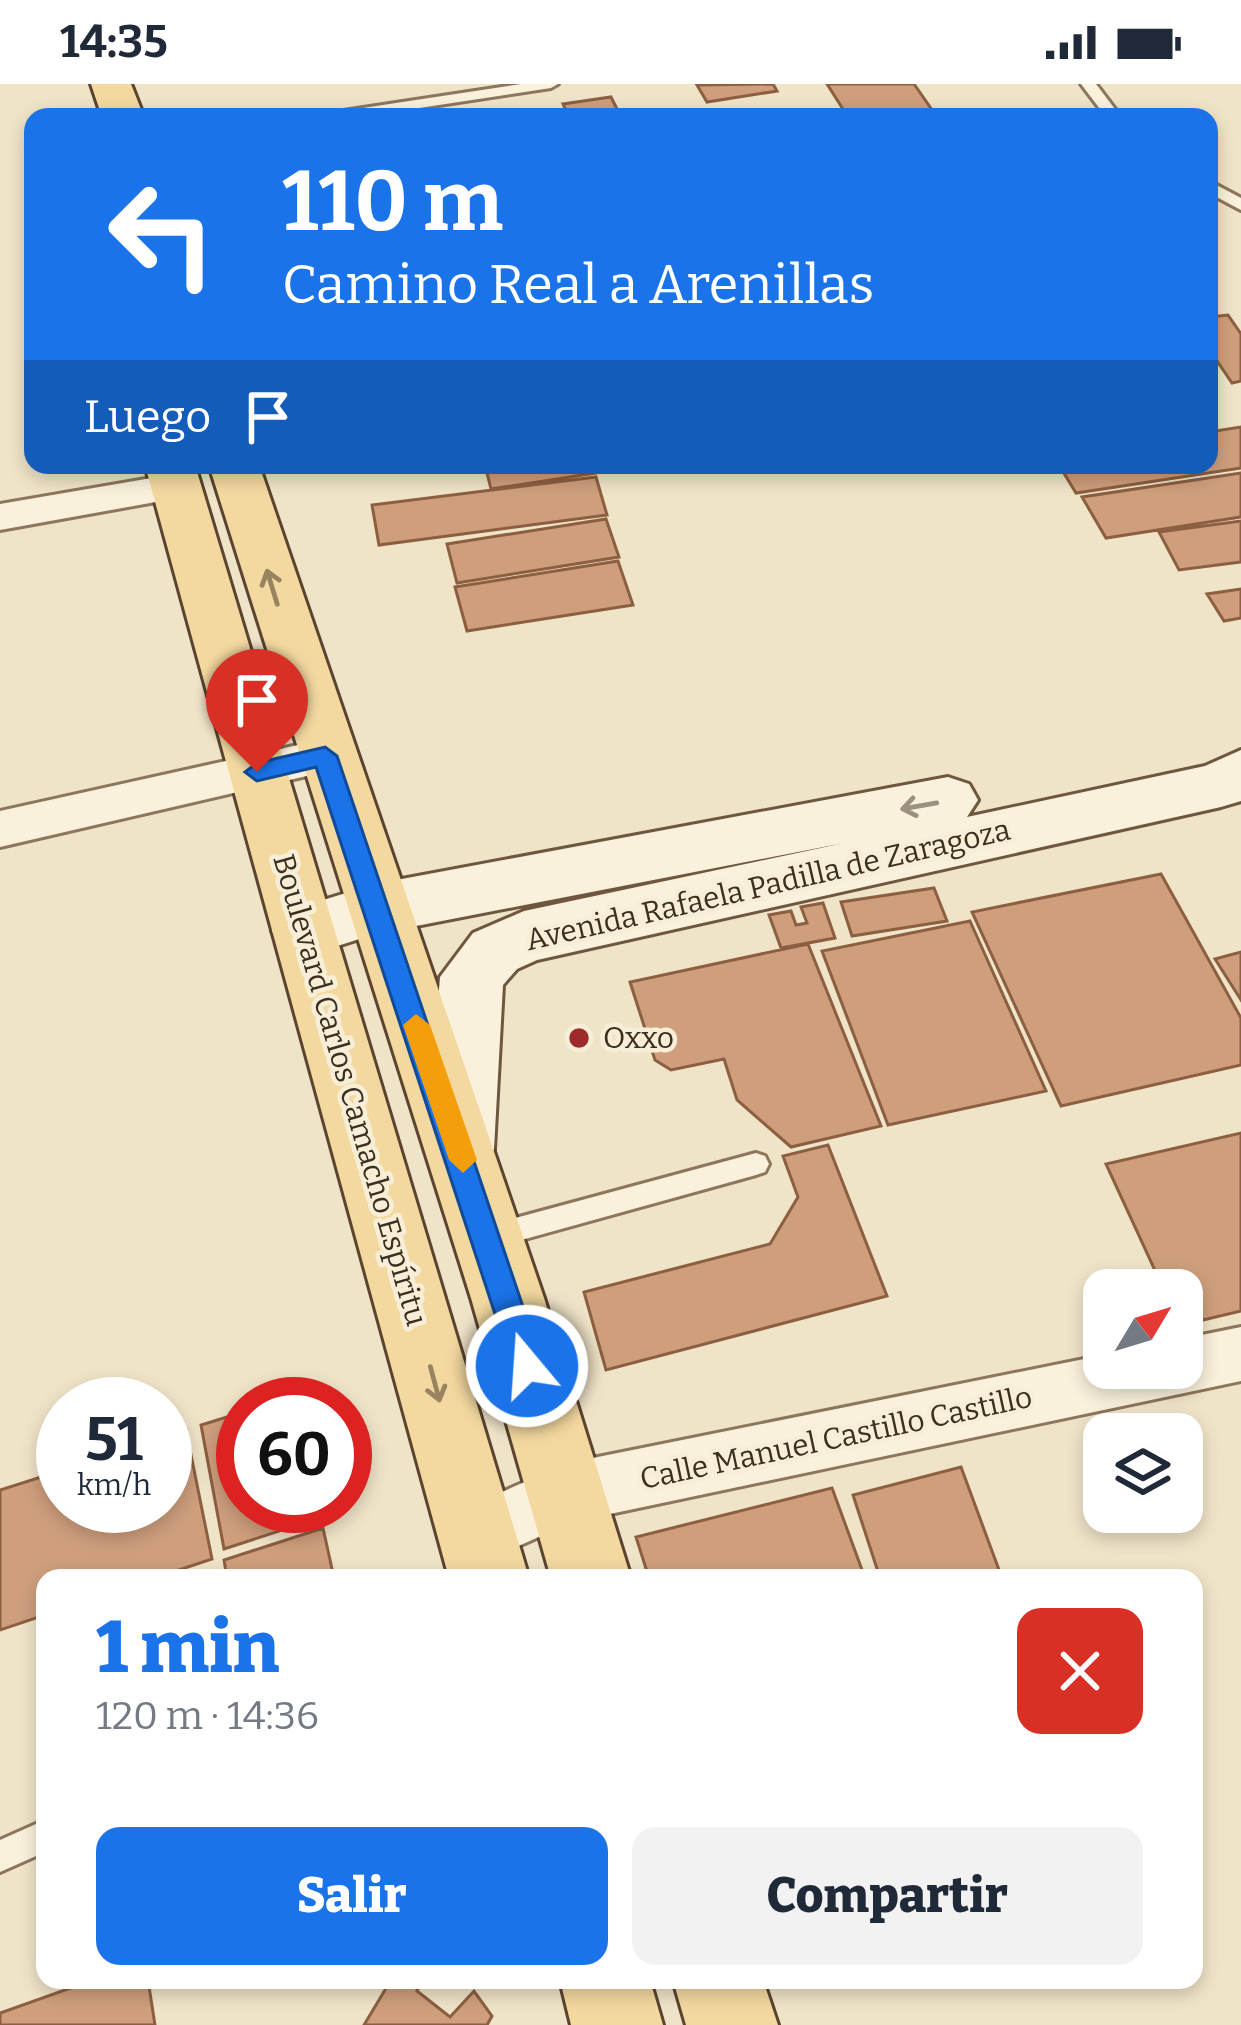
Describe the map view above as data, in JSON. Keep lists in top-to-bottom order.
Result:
{
  "streets": {
    "main road": ["Avenida Rafaela Padilla de Zaragoza", "Boulevard Carlos Camacho Espíritu"],
    "street": ["Calle Manuel Castillo Castillo"]
  },
  "crossings": [
    ["Avenida Rafaela Padilla de Zaragoza", "Boulevard Carlos Camacho Espíritu"],
    ["Boulevard Carlos Camacho Espíritu", "Calle Manuel Castillo Castillo"]
  ],
  "places": ["Oxxo"],
  "north": "top right",
  "page": {
    "status": "14:35",
    "turn": ["110 m", "Camino Real a Arenillas"],
    "then": "Luego",
    "speed": "51 km/h",
    "limit": "60",
    "heading": ["1 min", "120 m · 14:36"],
    "buttons": ["Salir", "Compartir"]
  }
}
